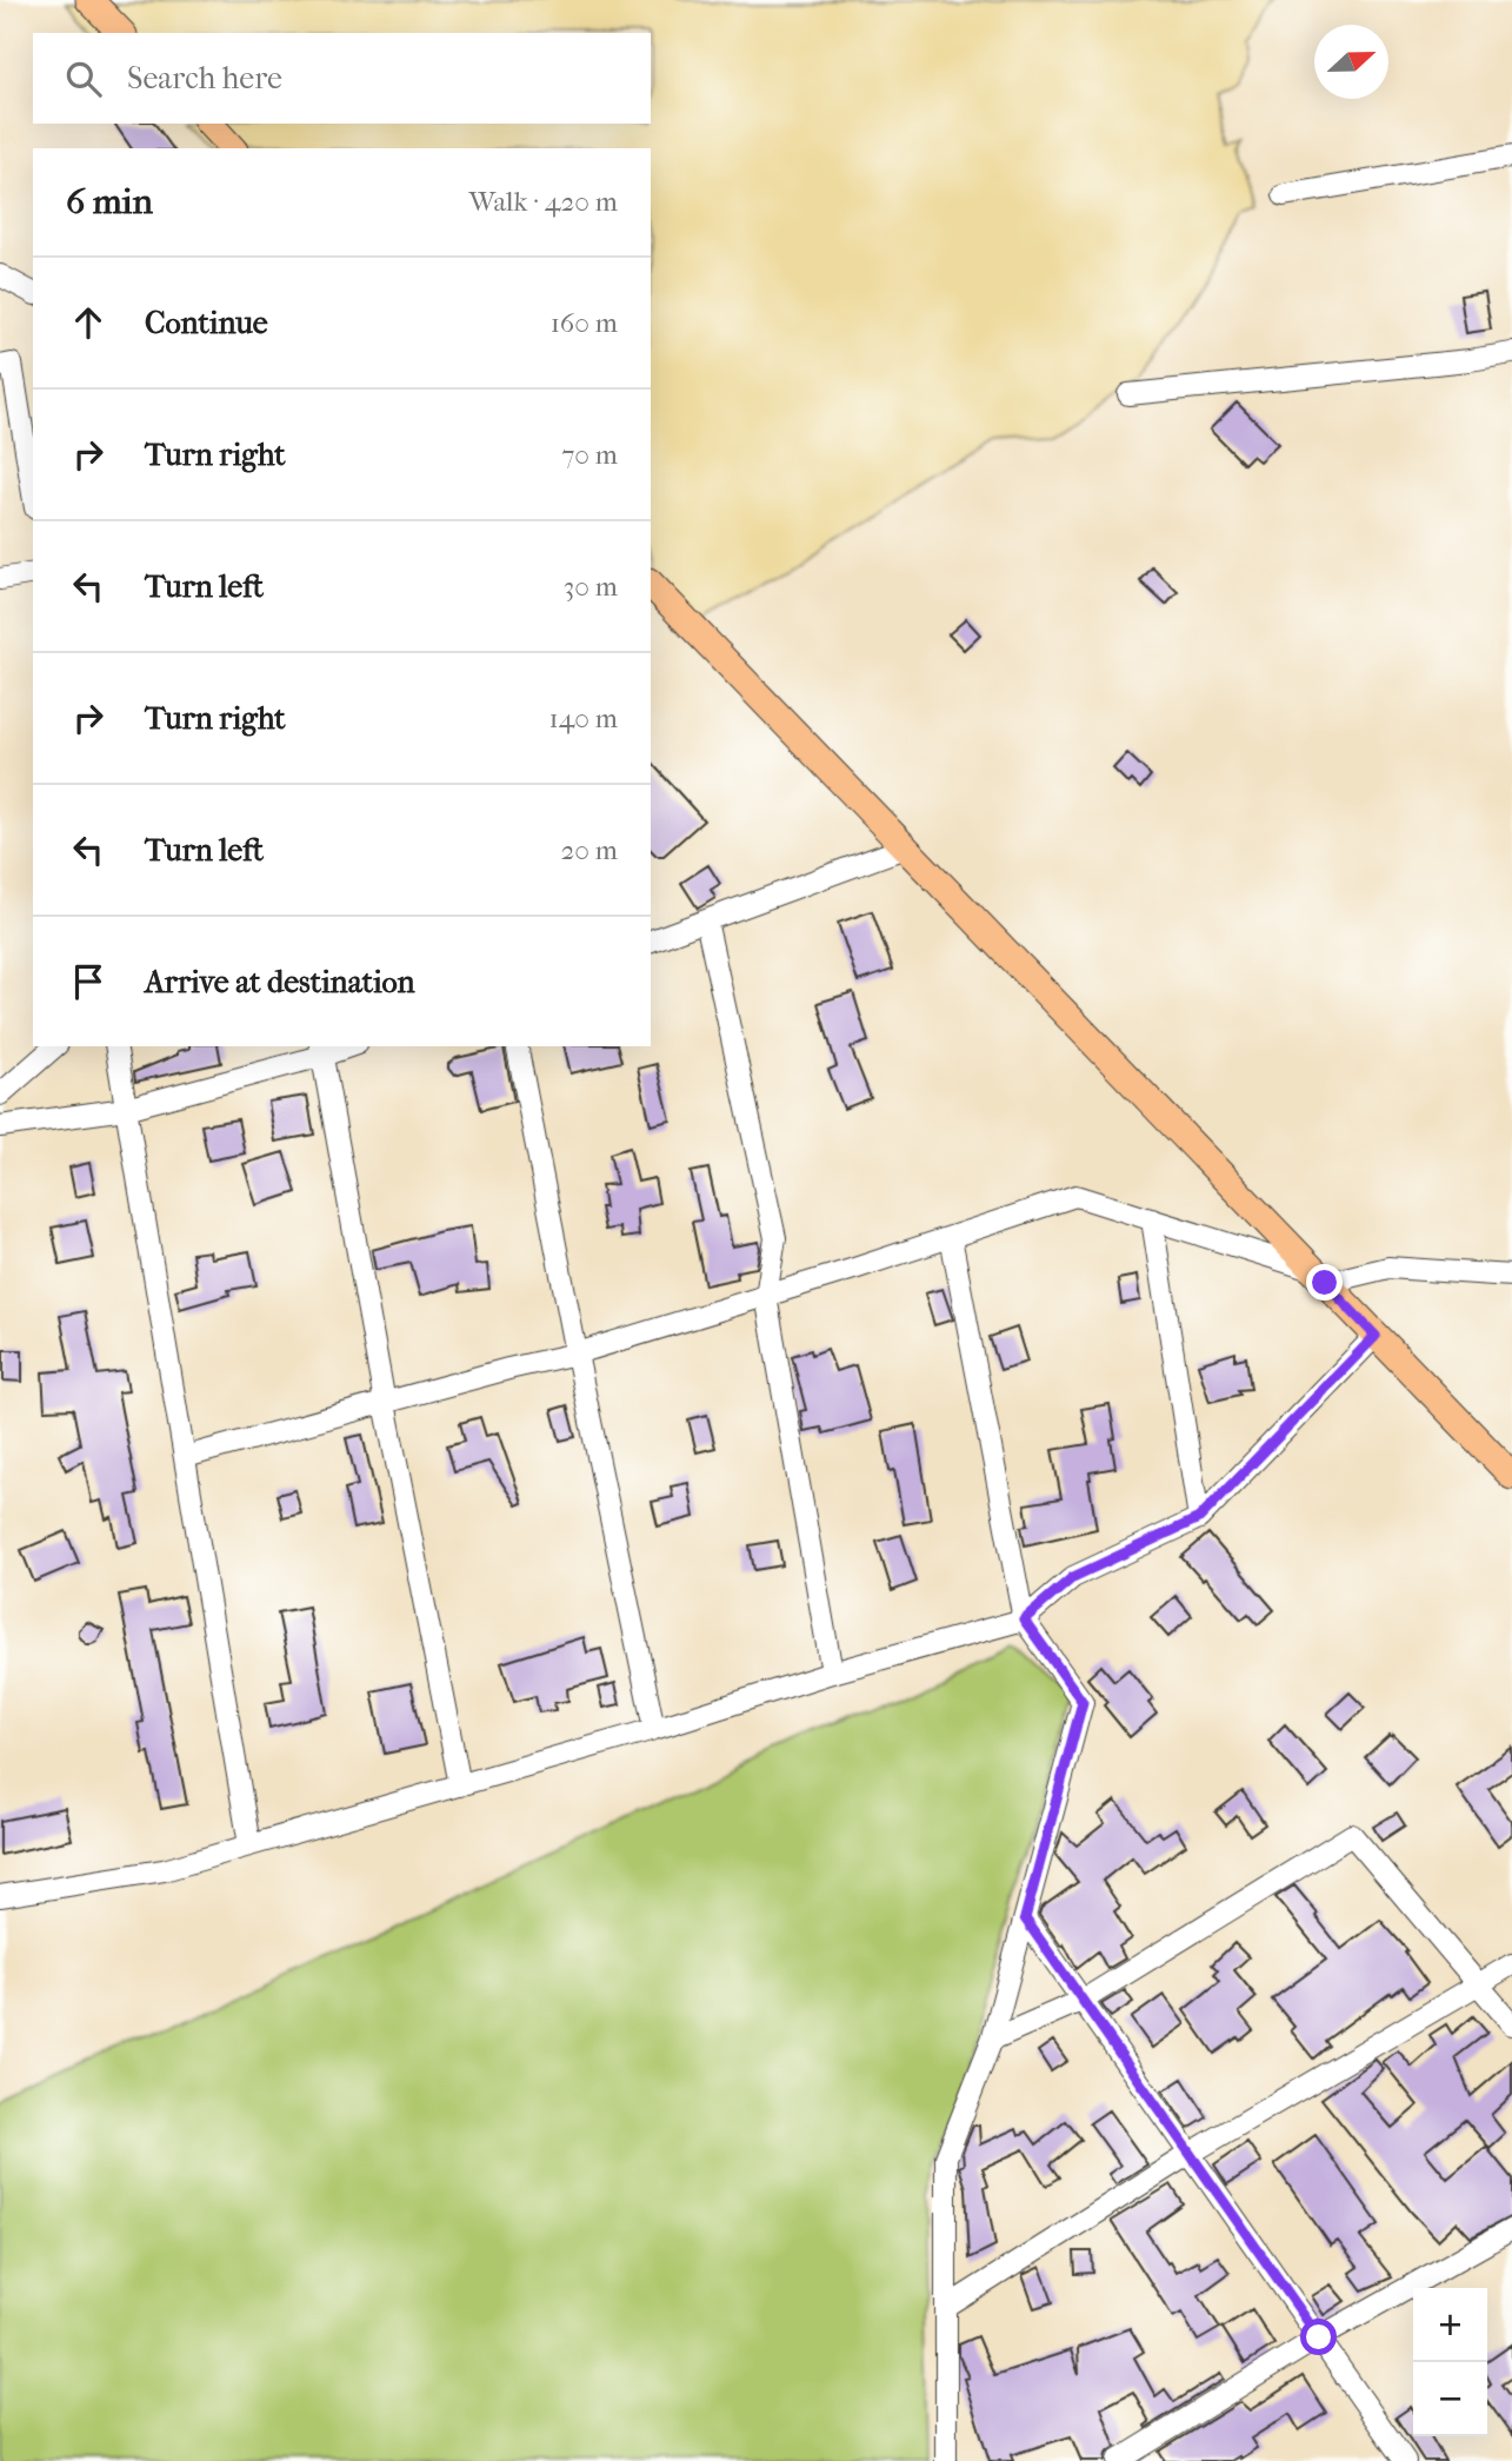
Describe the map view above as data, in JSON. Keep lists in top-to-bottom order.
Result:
{
  "north": "right",
  "page": {
    "search": "Search here",
    "heading": ["6 min", "Walk · 420 m"],
    "list": [
      ["Continue", "160 m"],
      ["Turn right", "70 m"],
      ["Turn left", "30 m"],
      ["Turn right", "140 m"],
      ["Turn left", "20 m"],
      "Arrive at destination"
    ],
    "map_buttons": ["+", "−"]
  }
}
